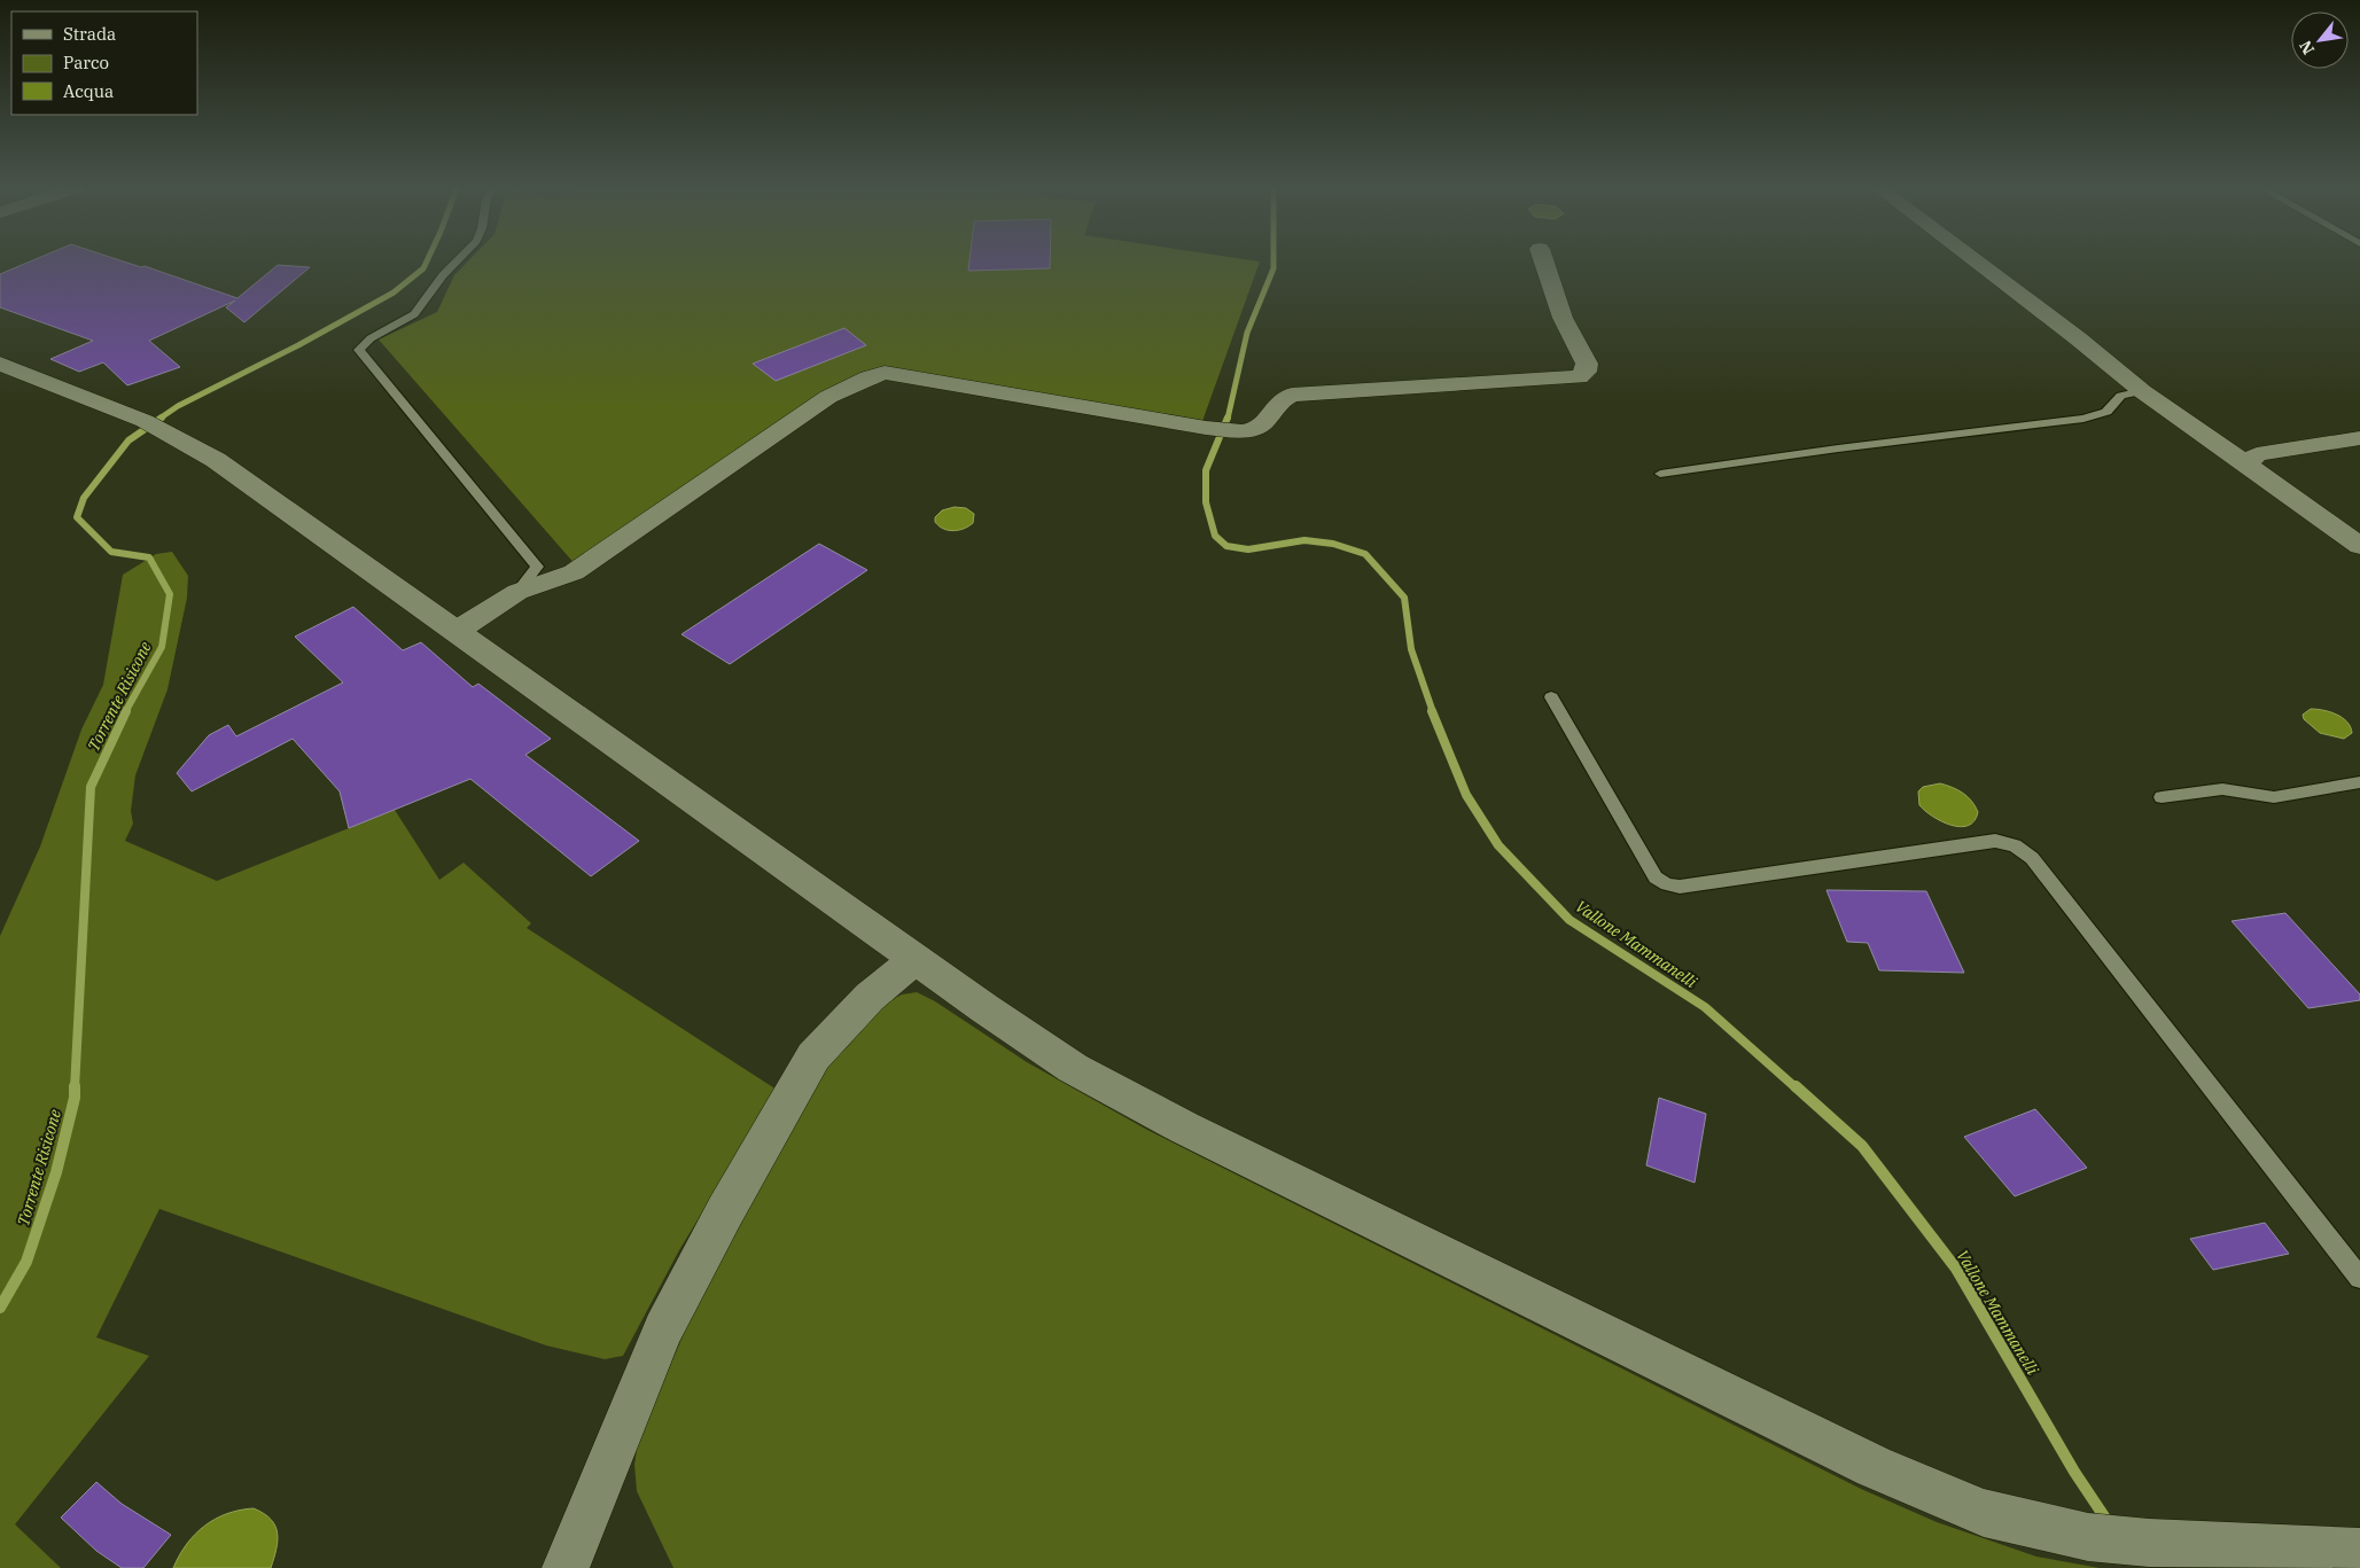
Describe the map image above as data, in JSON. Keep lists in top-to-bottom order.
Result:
{
  "water": ["Torrente Risicone", "Vallone Mammanelli"],
  "legend": ["Strada", "Parco", "Acqua"],
  "north": "bottom left"
}
